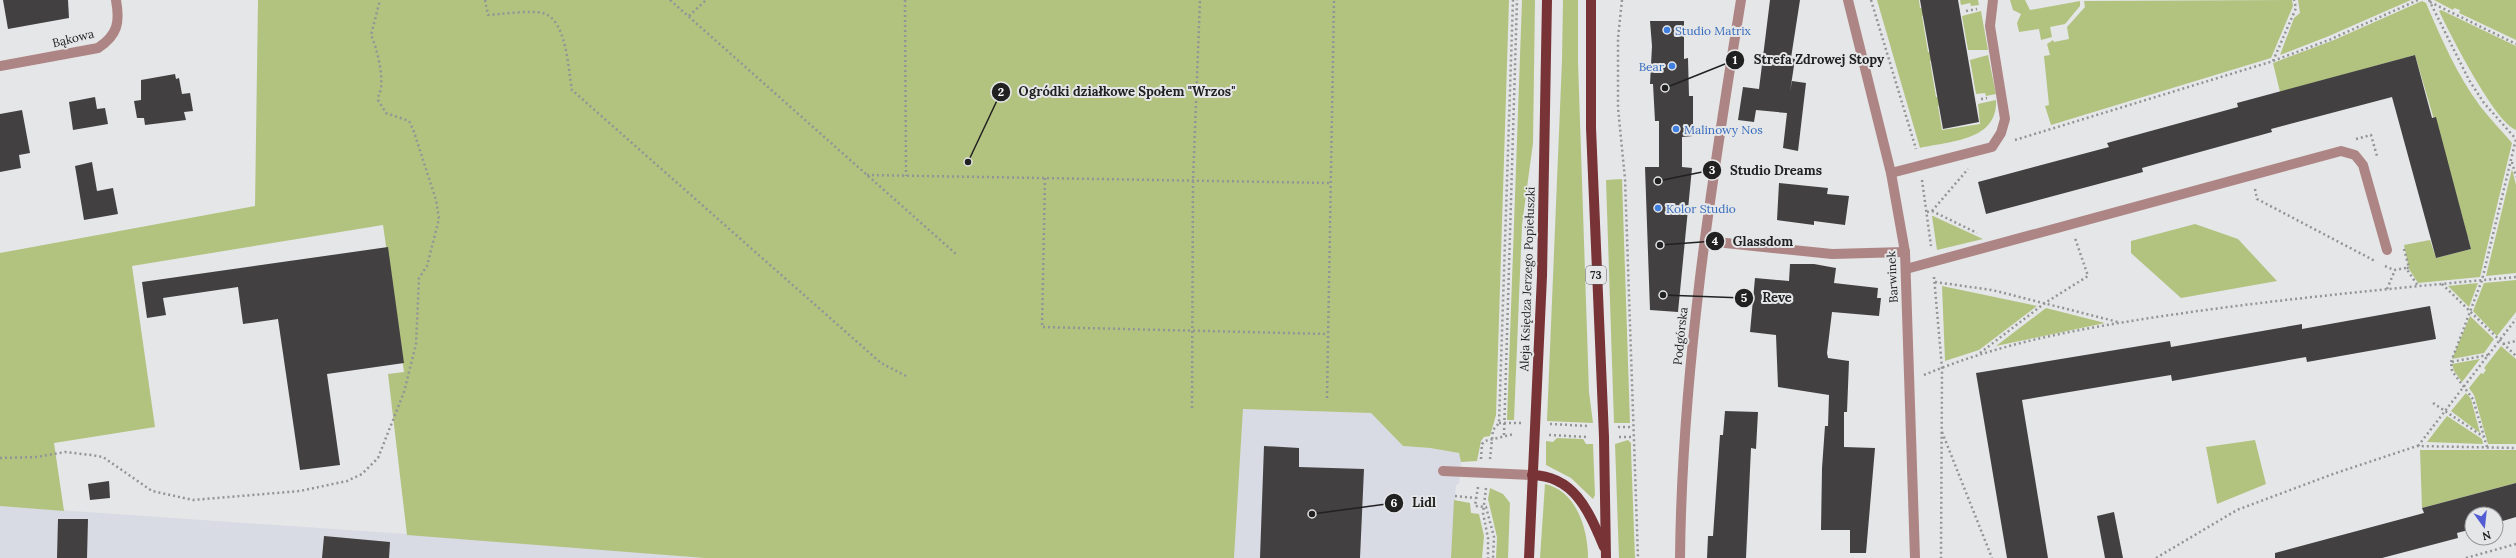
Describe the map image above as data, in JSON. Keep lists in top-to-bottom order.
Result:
{
  "streets": {
    "main road": ["73", "Aleja Księdza Jerzego Popiełuszki"],
    "street": ["Bąkowa", "Barwinek", "Podgórska"]
  },
  "places": [
    "Studio Matrix",
    "Bear",
    "Strefa Zdrowej Stopy",
    "Malinowy Nos",
    "Ogródki działkowe Społem \"Wrzos\"",
    "Studio Dreams",
    "Kolor Studio",
    "Glassdom",
    "Reve",
    "Lidl"
  ],
  "north": "bottom"
}
